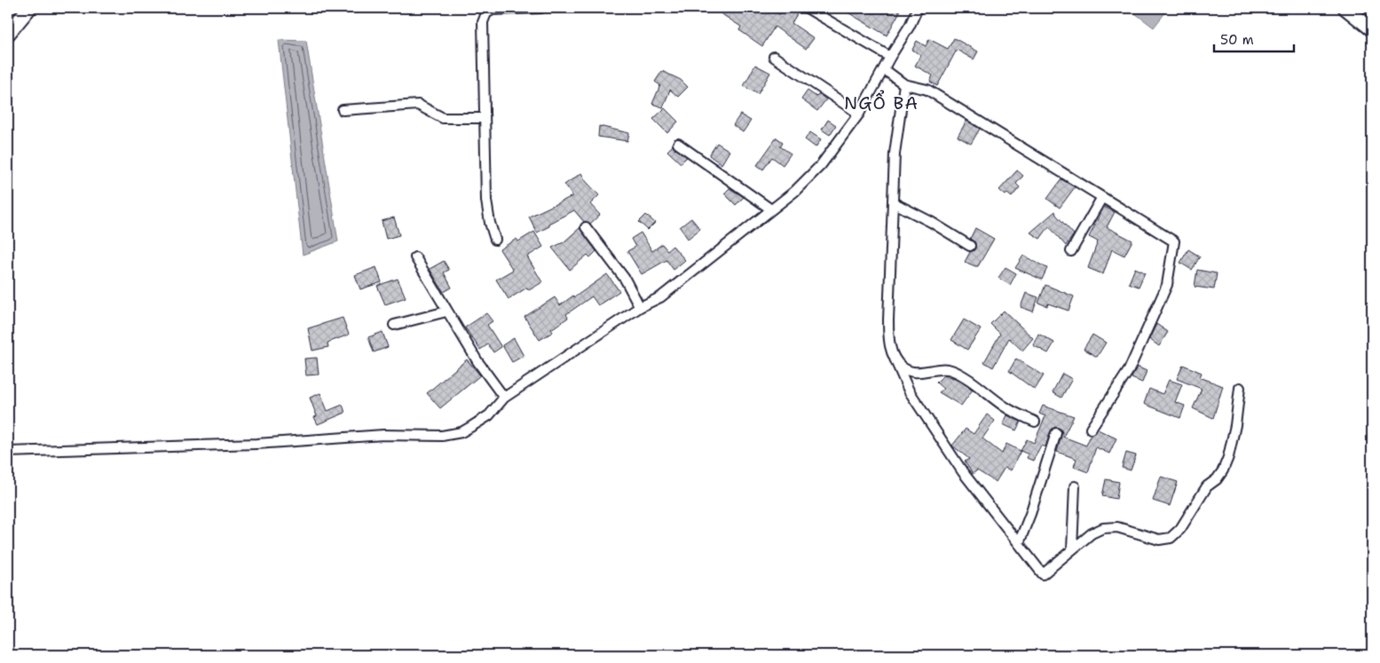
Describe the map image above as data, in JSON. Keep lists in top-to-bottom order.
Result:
{
  "districts": ["NGỔ BA"],
  "scale_bar": "50 m"
}
